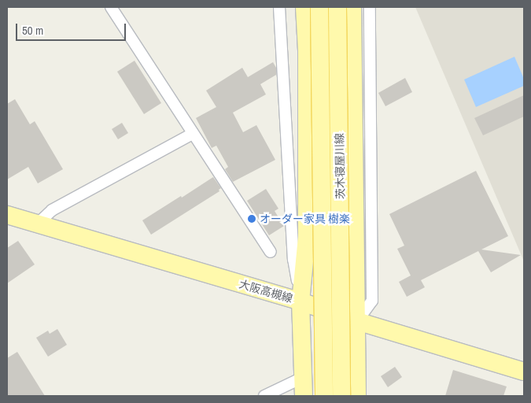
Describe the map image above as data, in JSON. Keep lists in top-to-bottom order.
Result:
{
  "streets": {
    "main road": ["茨木寝屋川線", "大阪高槻線"]
  },
  "places": ["オーダー家具 樹楽"],
  "scale_bar": "50 m"
}
